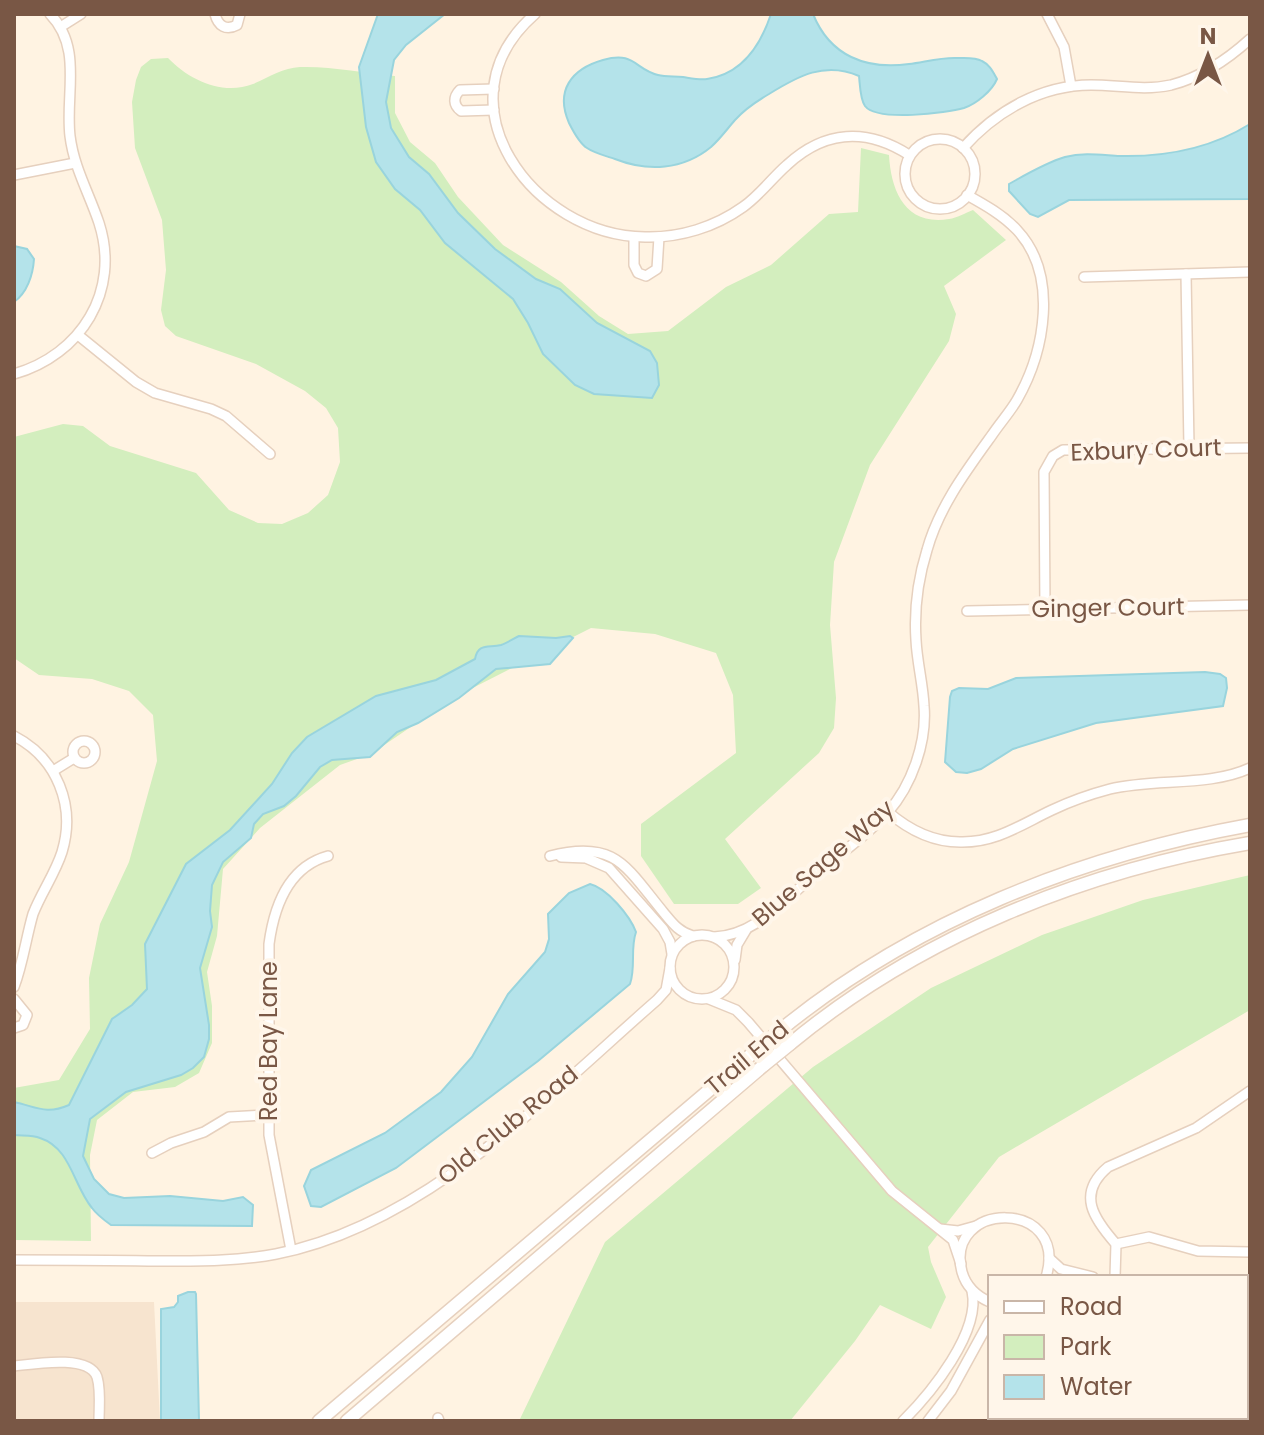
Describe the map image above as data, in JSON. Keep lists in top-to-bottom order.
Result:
{
  "streets": {
    "street": [
      "Exbury Court",
      "Ginger Court",
      "Blue Sage Way",
      "Red Bay Lane",
      "Trail End",
      "Old Club Road"
    ]
  },
  "crossings": [
    ["Exbury Court", "Ginger Court"],
    ["Blue Sage Way", "Old Club Road"],
    ["Red Bay Lane", "Old Club Road"]
  ],
  "legend": ["Road", "Park", "Water"],
  "north": "top"
}
